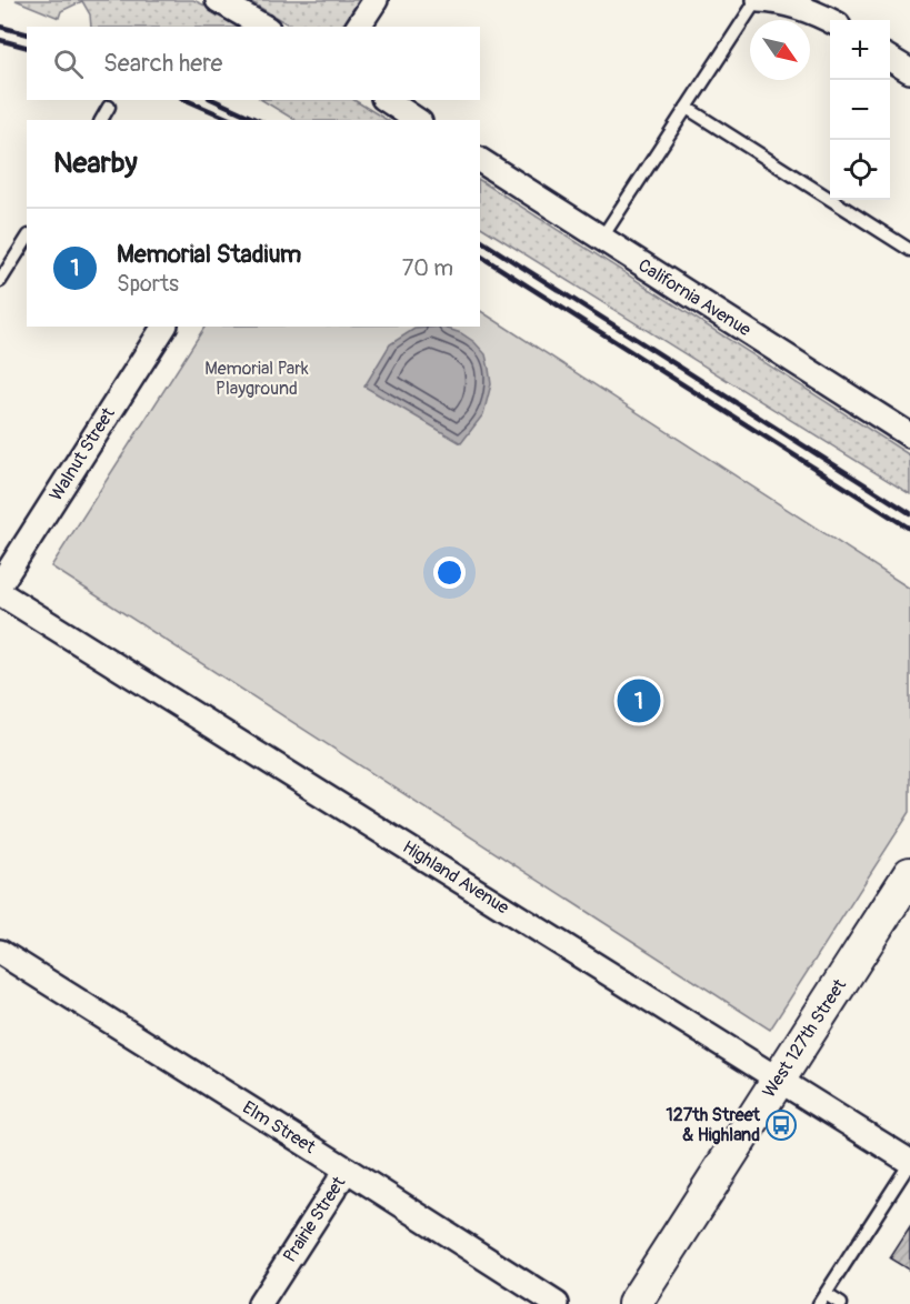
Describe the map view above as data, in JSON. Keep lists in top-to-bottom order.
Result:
{
  "streets": {
    "main road": ["West 127th Street"],
    "street": [
      "California Avenue",
      "Walnut Street",
      "Highland Avenue",
      "Elm Street",
      "Prairie Street"
    ]
  },
  "crossings": [
    ["Highland Avenue", "West 127th Street"],
    ["Elm Street", "Prairie Street"]
  ],
  "parks": ["Memorial Park Playground"],
  "places": {
    "bus stop": ["127th Street & Highland"]
  },
  "north": "bottom right",
  "page": {
    "map_buttons": ["+", "−"],
    "search": "Search here",
    "heading": "Nearby",
    "list": [
      {
        "mark": "1",
        "name": "Memorial Stadium",
        "note": "Sports",
        "value": "70 m"
      }
    ],
    "pins": "1"
  }
}
